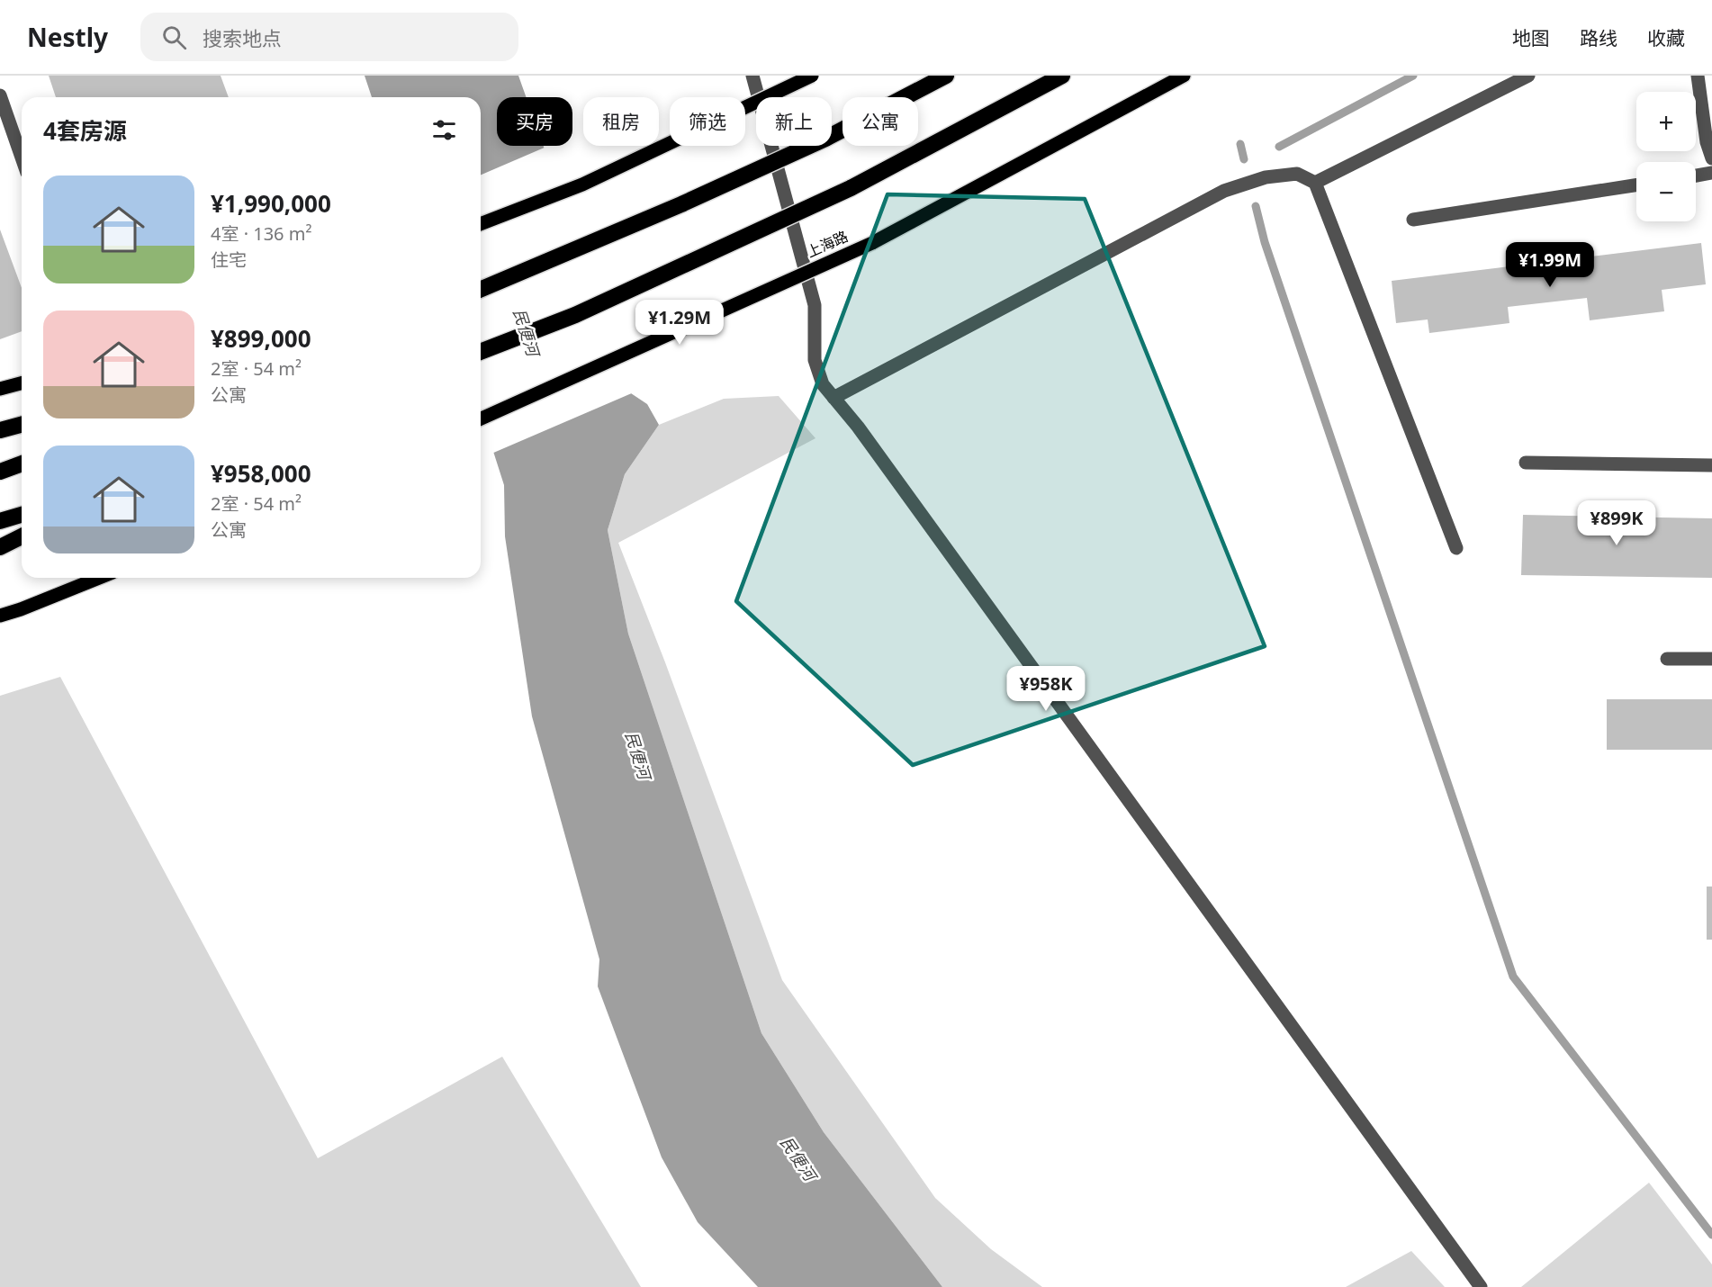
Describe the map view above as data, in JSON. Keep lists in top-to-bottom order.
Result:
{
  "streets": {
    "main road": ["上海路"]
  },
  "water": ["民便河"],
  "page": {
    "header": "Nestly",
    "search": "搜索地点",
    "nav": ["地图", "路线", "收藏"],
    "map_buttons": ["+", "−"],
    "chip": [
      "买房",
      "租房",
      "筛选",
      "新上",
      "公寓"
    ],
    "heading": "4套房源",
    "list": [
      {
        "name": "¥1,990,000",
        "note": "4室 · 136 m² · 住宅"
      },
      {
        "name": "¥899,000",
        "note": "2室 · 54 m² · 公寓"
      },
      {
        "name": "¥958,000",
        "note": "2室 · 54 m² · 公寓"
      }
    ],
    "price": [
      "¥1.99M",
      "¥1.29M",
      "¥899K",
      "¥958K"
    ]
  }
}
